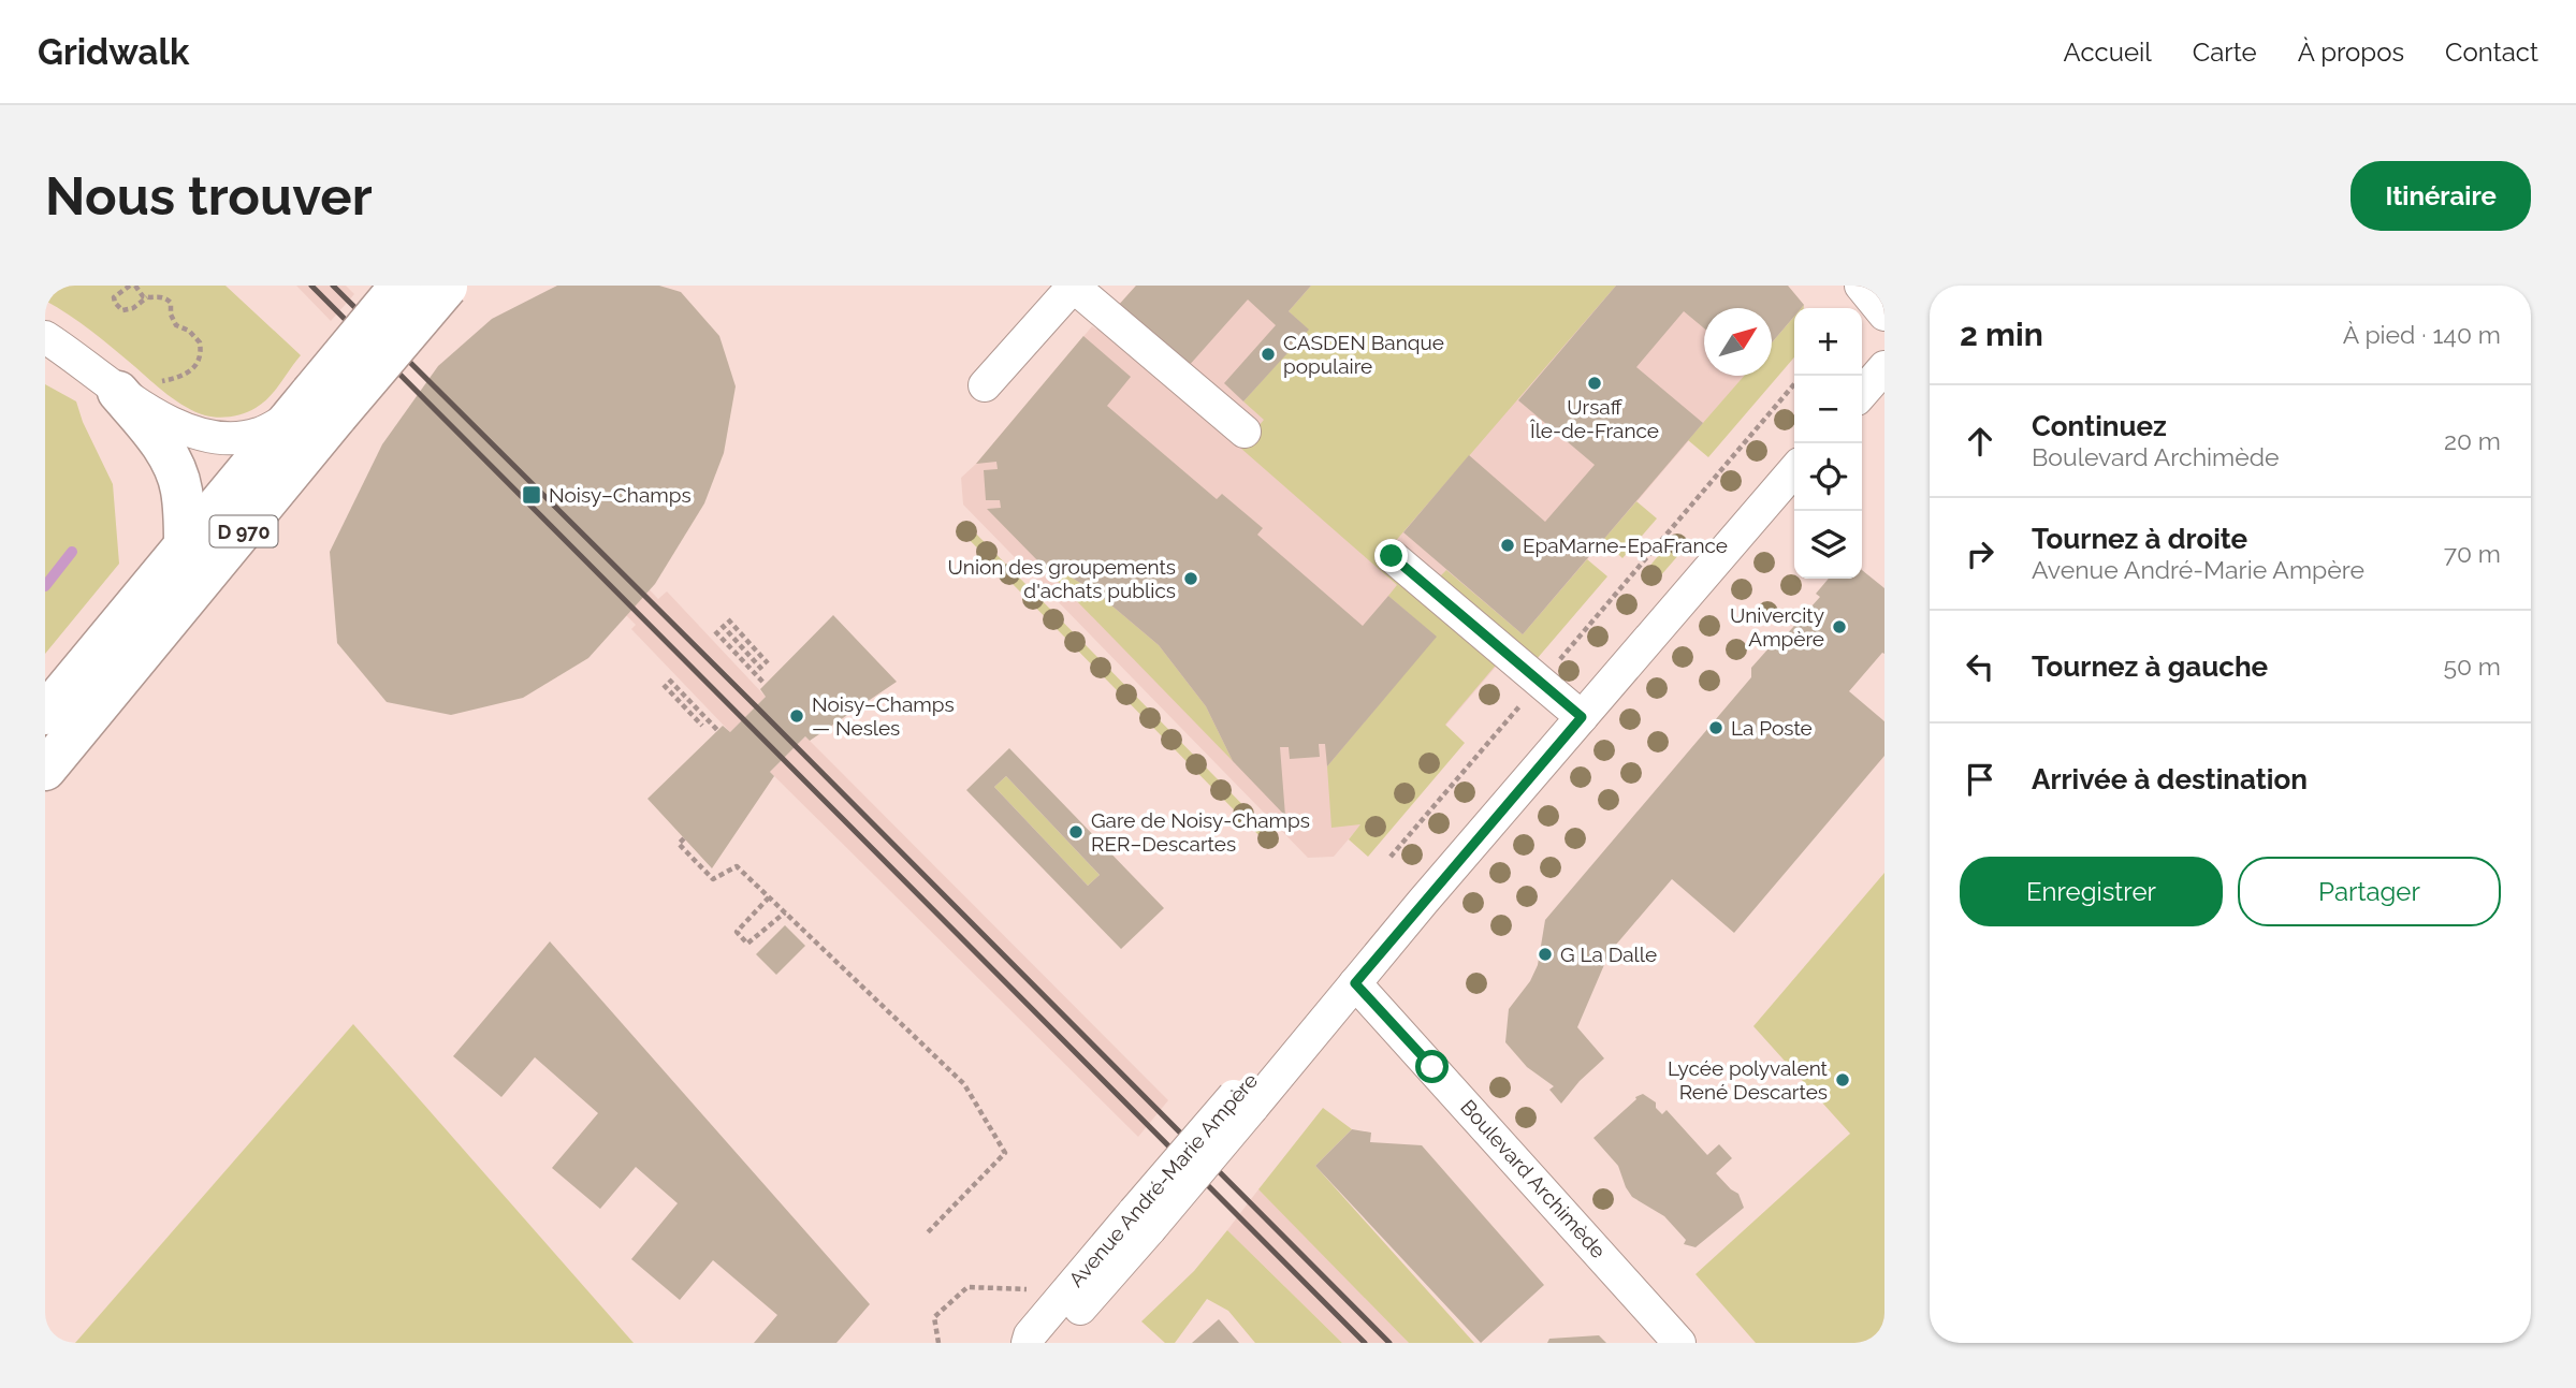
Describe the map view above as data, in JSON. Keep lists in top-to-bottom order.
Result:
{
  "streets": {
    "main road": ["D 970"],
    "street": ["Boulevard Archimède", "Avenue André-Marie Ampère"]
  },
  "crossings": [
    ["Boulevard Archimède", "Avenue André-Marie Ampère"]
  ],
  "places": {
    "other": [
      "CASDEN Banque populaire",
      "Ursaff Île-de-France",
      "EpaMarne-EpaFrance",
      "Union des groupements d'achats publics",
      "Univercity Ampère",
      "Noisy–Champs — Nesles",
      "La Poste",
      "Gare de Noisy-Champs RER–Descartes",
      "G La Dalle",
      "Lycée polyvalent René Descartes"
    ],
    "transit": ["Noisy–Champs"]
  },
  "north": "top right",
  "page": {
    "header": "Gridwalk",
    "nav": [
      "Accueil",
      "Carte",
      "À propos",
      "Contact"
    ],
    "buttons": [
      "Itinéraire",
      ["Enregistrer", "Partager"]
    ],
    "title": "Nous trouver",
    "heading": ["2 min", "À pied · 140 m"],
    "map_buttons": ["+", "−"],
    "list": [
      ["Continuez", "Boulevard Archimède", "20 m"],
      ["Tournez à droite", "Avenue André-Marie Ampère", "70 m"],
      ["Tournez à gauche", "50 m"],
      "Arrivée à destination"
    ]
  }
}
